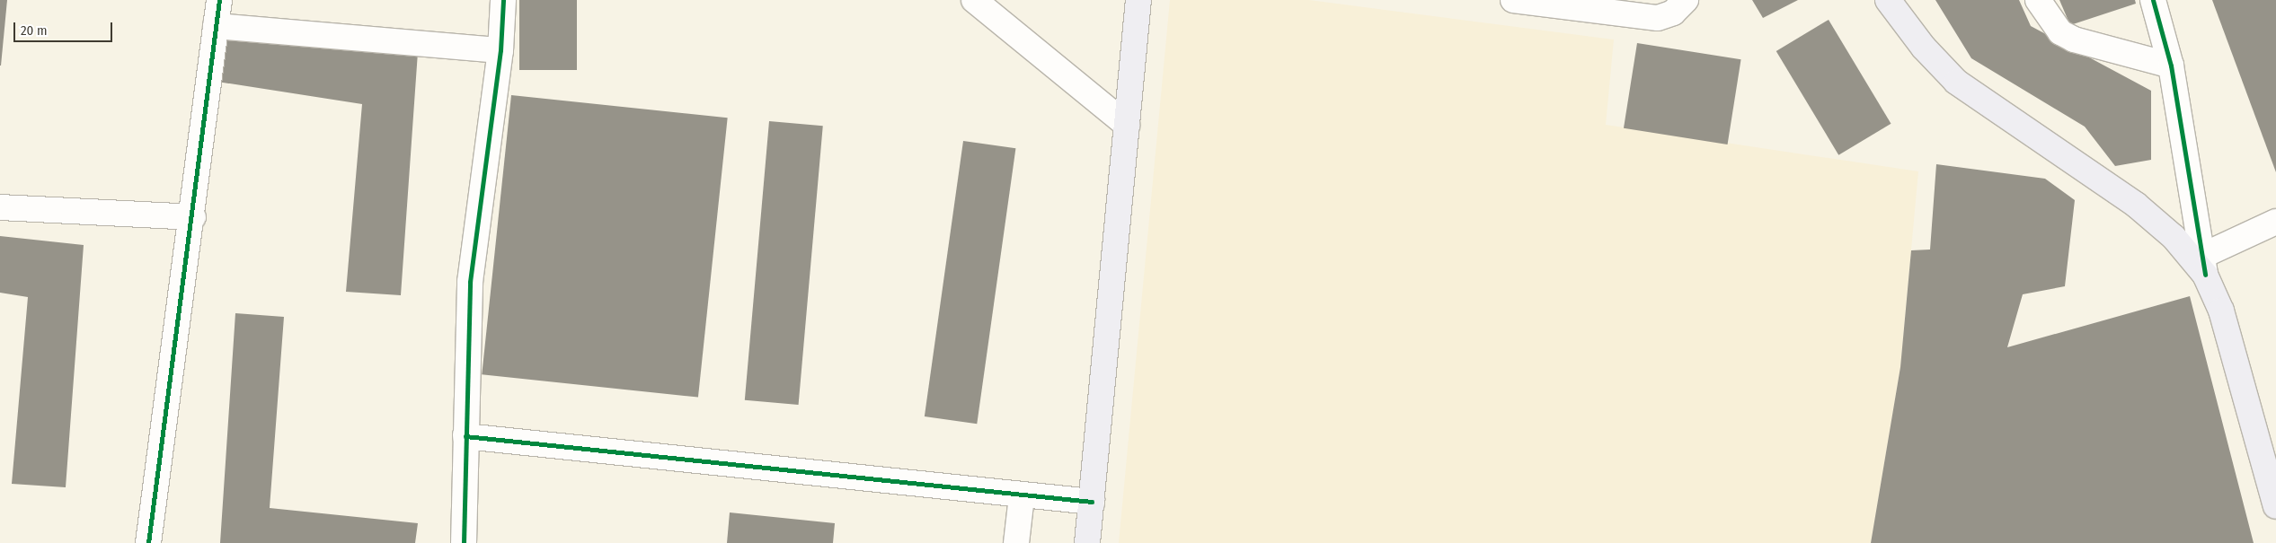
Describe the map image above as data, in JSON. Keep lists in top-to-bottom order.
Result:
{
  "scale_bar": "20 m"
}
